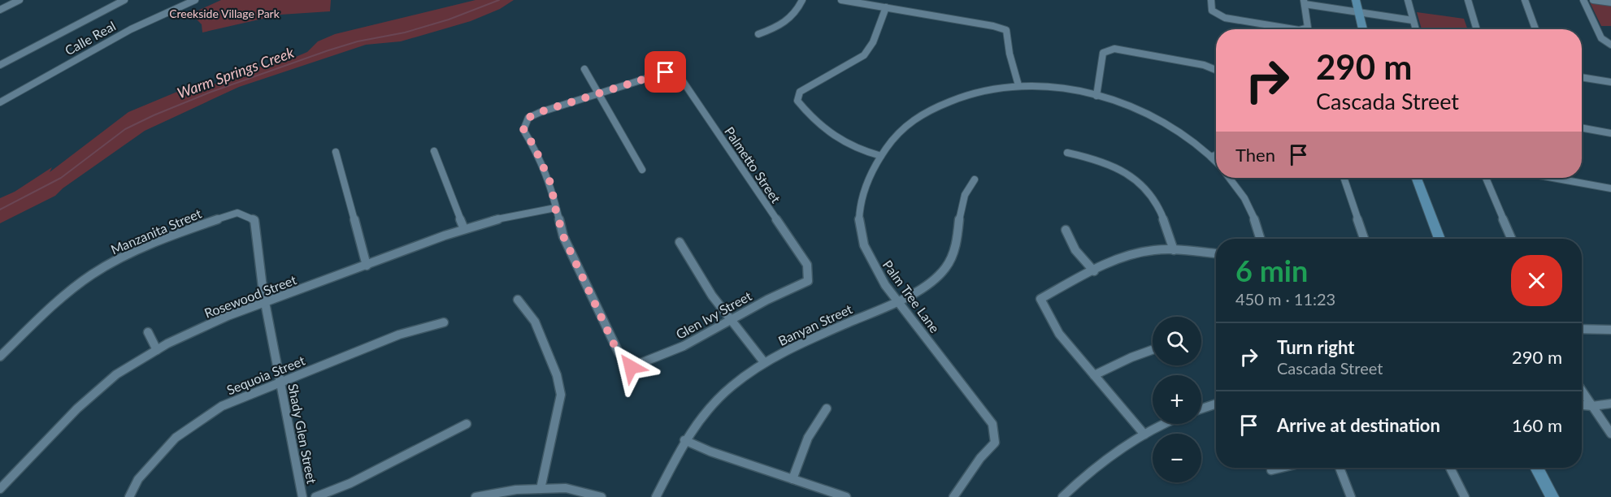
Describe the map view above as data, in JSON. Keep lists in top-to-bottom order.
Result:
{
  "streets": {
    "street": [
      "Calle Real",
      "Palmetto Street",
      "Manzanita Street",
      "Rosewood Street",
      "Palm Tree Lane",
      "Glen Ivy Street",
      "Banyan Street",
      "Sequoia Street",
      "Shady Glen Street"
    ]
  },
  "crossings": [
    ["Palmetto Street", "Glen Ivy Street"],
    ["Manzanita Street", "Shady Glen Street"],
    ["Rosewood Street", "Glen Ivy Street"],
    ["Rosewood Street", "Shady Glen Street"],
    ["Palm Tree Lane", "Banyan Street"],
    ["Sequoia Street", "Shady Glen Street"]
  ],
  "water": ["Warm Springs Creek"],
  "parks": ["Creekside Village Park"],
  "page": {
    "turn": ["290 m", "Cascada Street"],
    "then": "Then",
    "heading": ["6 min", "450 m · 11:23"],
    "map_buttons": ["+", "−"],
    "list": [
      {
        "name": "Turn right",
        "note": "Cascada Street",
        "value": "290 m"
      },
      {
        "name": "Arrive at destination",
        "value": "160 m"
      }
    ]
  }
}
